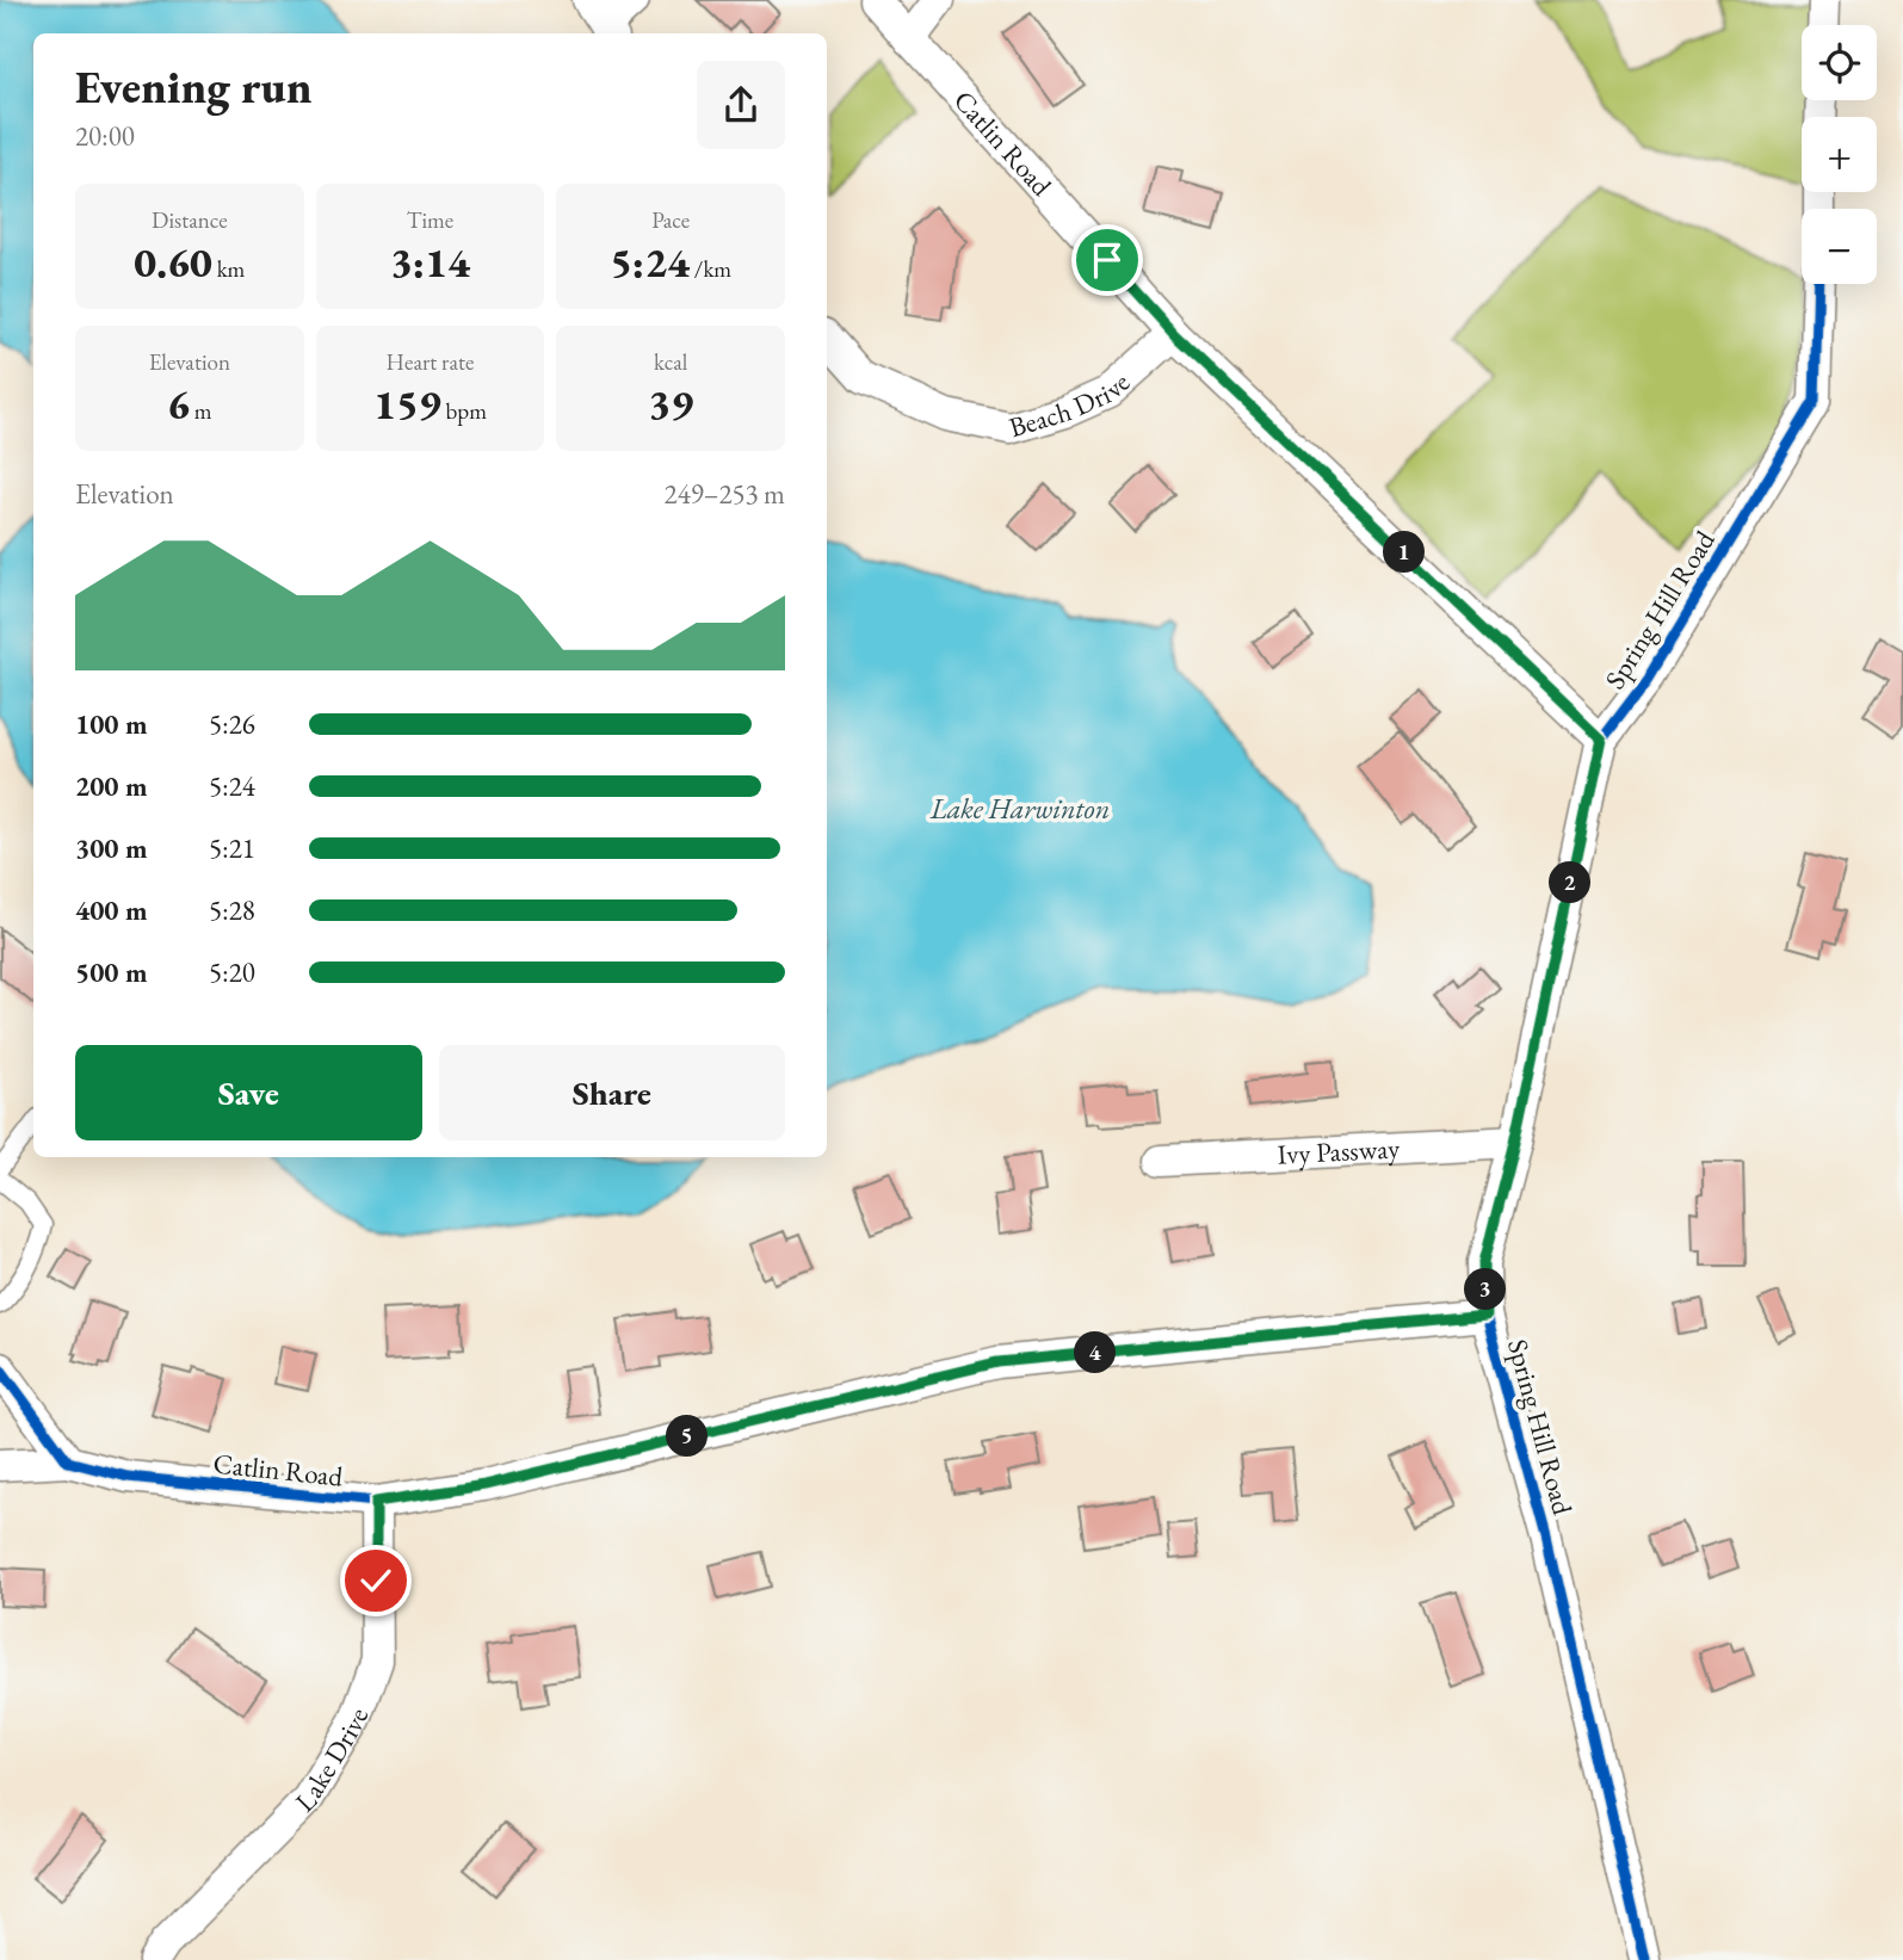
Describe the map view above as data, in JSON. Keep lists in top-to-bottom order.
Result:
{
  "streets": {
    "street": [
      "Catlin Road",
      "Beach Drive",
      "Spring Hill Road",
      "Ivy Passway",
      "Lake Drive"
    ]
  },
  "crossings": [
    ["Catlin Road", "Beach Drive"],
    ["Catlin Road", "Spring Hill Road"],
    ["Catlin Road", "Lake Drive"],
    ["Spring Hill Road", "Ivy Passway"]
  ],
  "water": ["Lake Harwinton"],
  "page": {
    "map_buttons": ["+", "−"],
    "heading": ["Evening run", "20:00"],
    "stats": [
      ["Distance", "0.60 km"],
      ["Time", "3:14"],
      ["Pace", "5:24 /km"],
      ["Elevation", "6 m"],
      ["Heart rate", "159 bpm"],
      ["kcal", "39"]
    ],
    "chart": ["Elevation", "249–253 m"],
    "pins": [
      "1",
      "2",
      "3",
      "4",
      "5"
    ],
    "list": [
      {
        "name": "100 m",
        "note": "5:26"
      },
      {
        "name": "200 m",
        "note": "5:24"
      },
      {
        "name": "300 m",
        "note": "5:21"
      },
      {
        "name": "400 m",
        "note": "5:28"
      },
      {
        "name": "500 m",
        "note": "5:20"
      }
    ],
    "buttons": ["Save", "Share"]
  }
}
